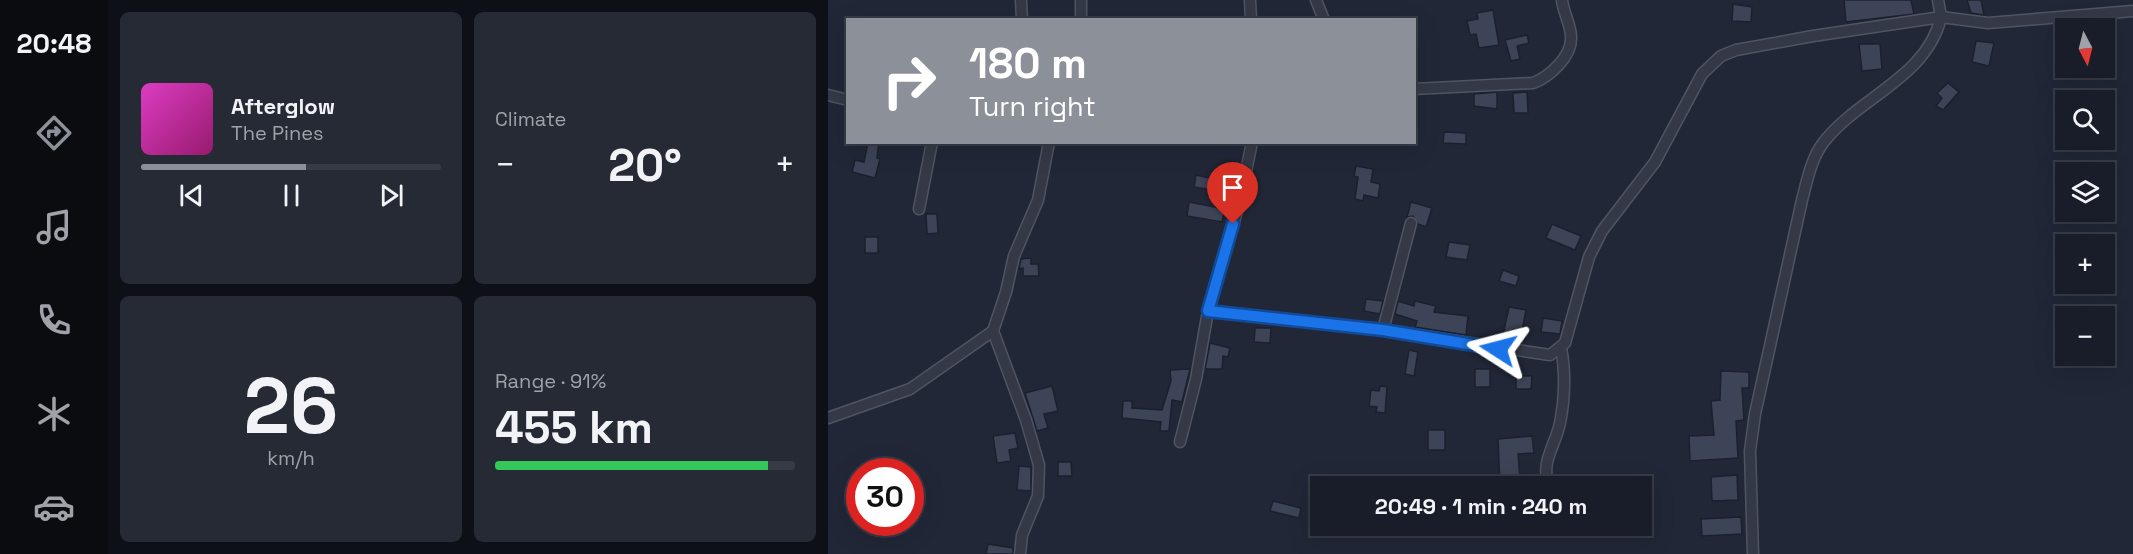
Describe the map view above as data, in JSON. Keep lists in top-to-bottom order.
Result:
{
  "north": "bottom",
  "page": {
    "tabs": "20:48",
    "tile": [
      "Climate",
      ["26", "km/h"],
      ["Range · 91%", "455 km"]
    ],
    "map_buttons": ["+", "−"],
    "turn": ["180 m", "Turn right"],
    "song": ["Afterglow", "The Pines"],
    "heat": ["−", "20°", "+"],
    "limit": "30",
    "trip": "20:49 · 1 min · 240 m"
  }
}
